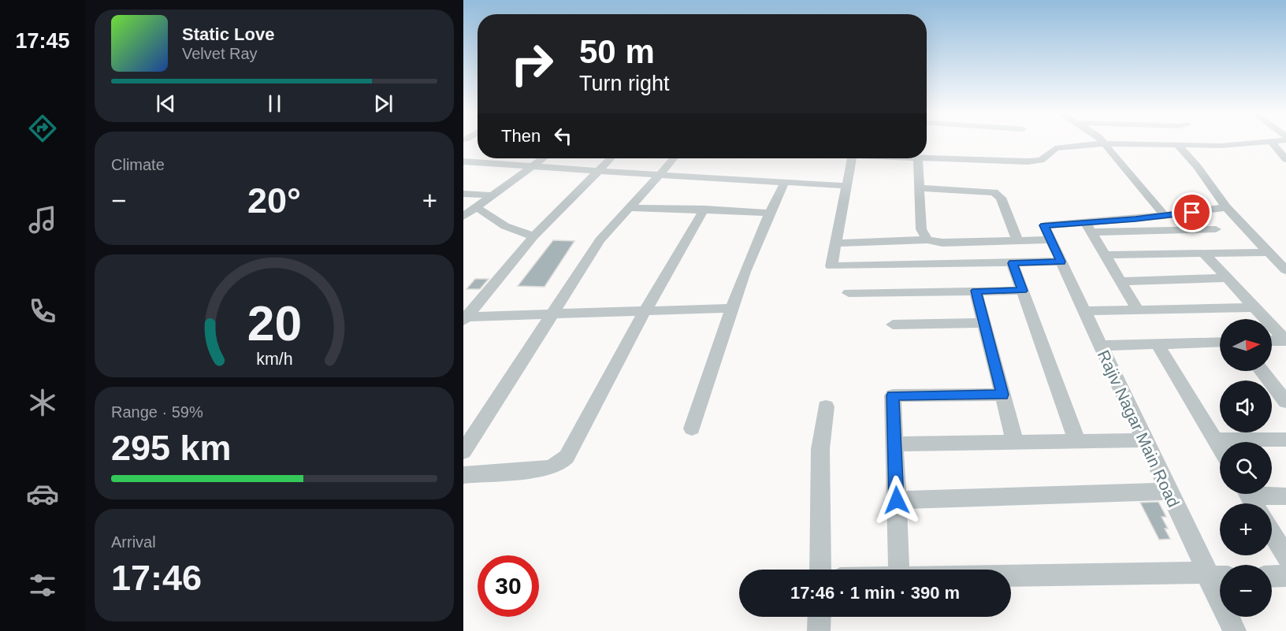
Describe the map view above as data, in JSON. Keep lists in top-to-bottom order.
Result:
{
  "streets": {
    "street": ["Rajiv Nagar Main Road"]
  },
  "north": "right",
  "page": {
    "tabs": "17:45",
    "turn": ["50 m", "Turn right"],
    "song": ["Static Love", "Velvet Ray"],
    "then": "Then",
    "tile": [
      "Climate",
      ["Range · 59%", "295 km"],
      ["Arrival", "17:46"]
    ],
    "heat": ["−", "20°", "+"],
    "map_buttons": ["+", "−"],
    "limit": "30",
    "trip": "17:46 · 1 min · 390 m",
    "gauge": ["20", "km/h"]
  }
}
